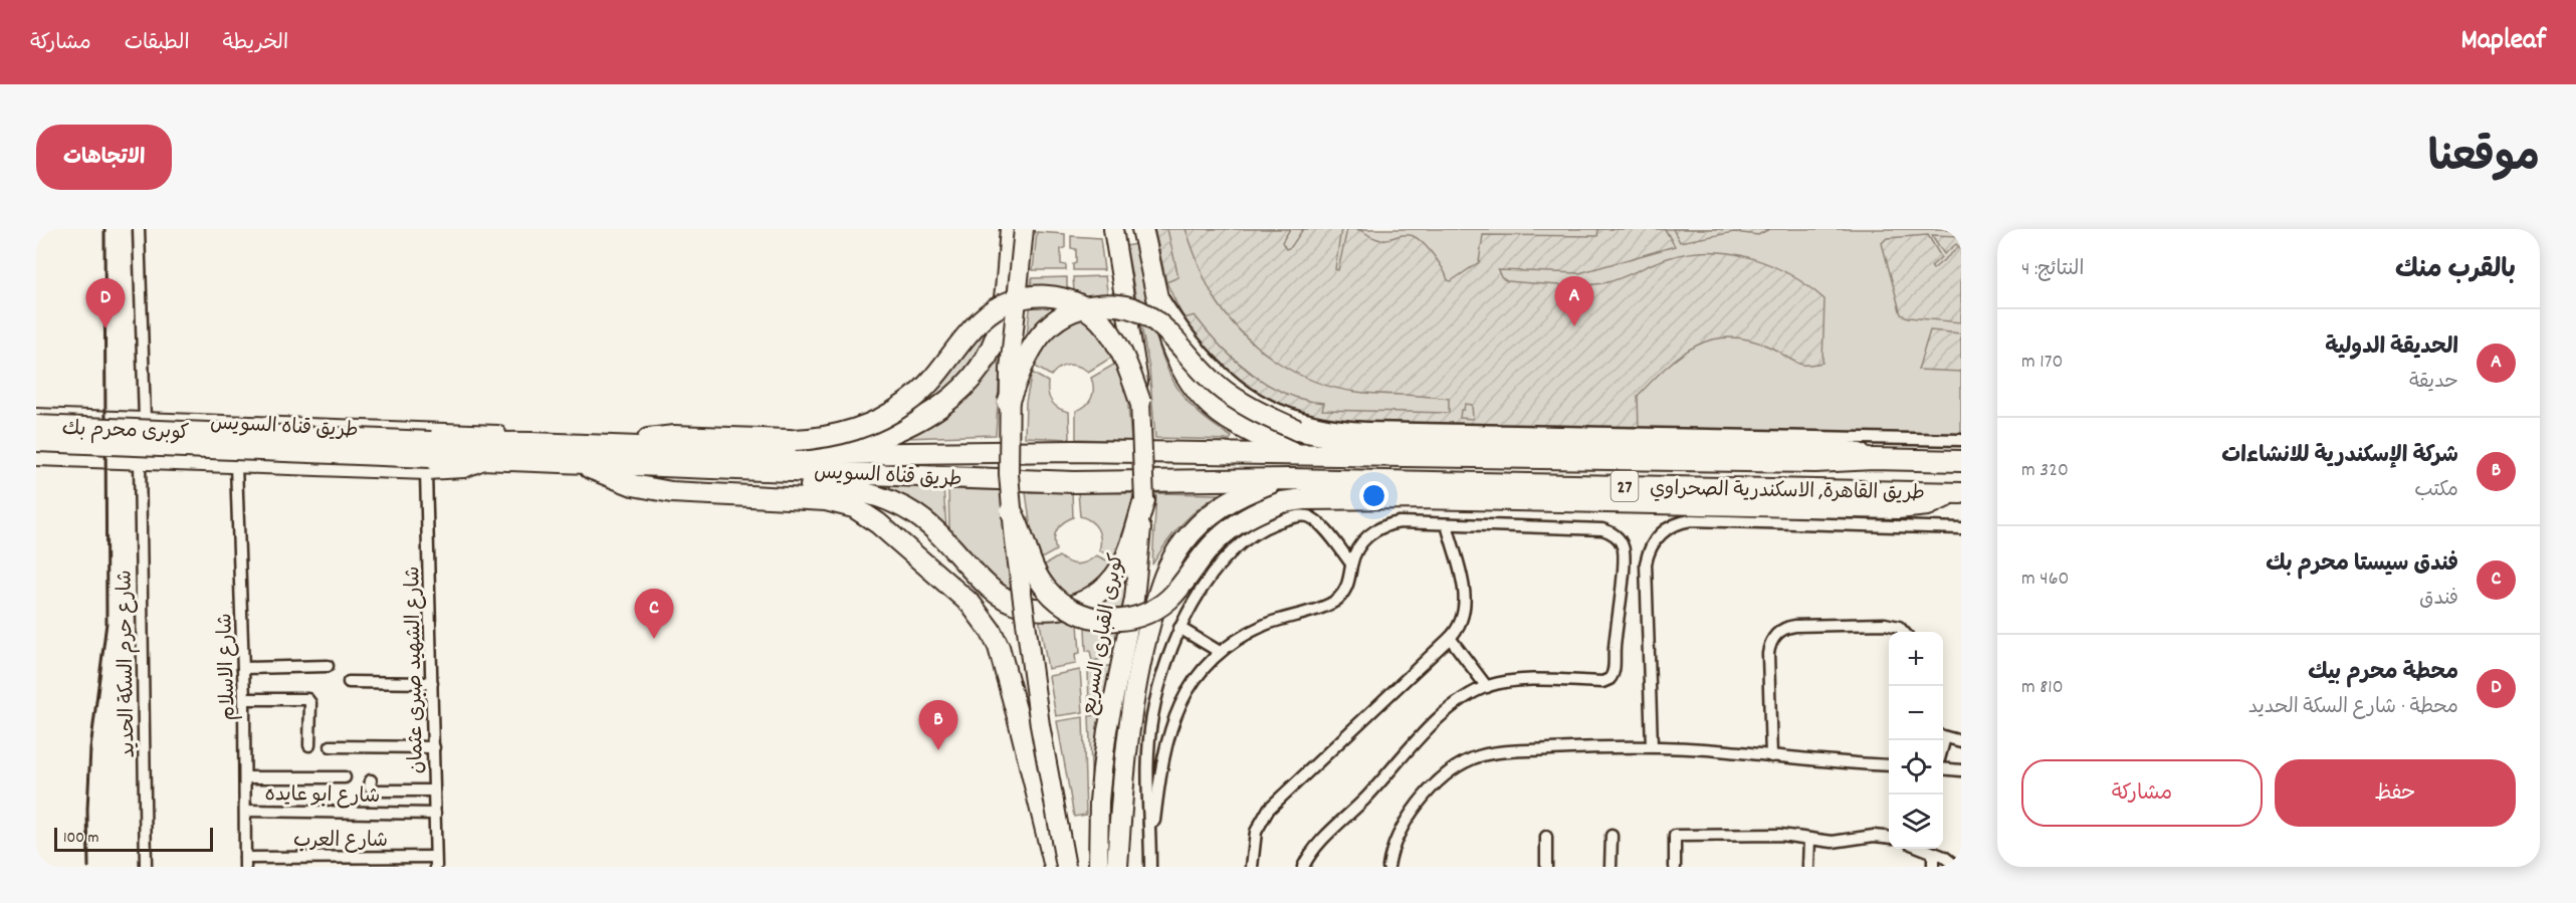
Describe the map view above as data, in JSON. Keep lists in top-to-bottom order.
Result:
{
  "streets": {
    "highway": [
      "طريق قناه السويس",
      "كوبرى محرم بك",
      "27",
      "طريق القاهرة, الاسكندرية الصحراوي",
      "كوبرى القبارى السريع"
    ],
    "street": [
      "شارع حرم السكة الحديد",
      "شارع الاسلام",
      "شارع الشهيد صبرى عثمان",
      "شارع ابو عايده",
      "شارع العرب"
    ]
  },
  "crossings": [
    ["طريق قناه السويس", "كوبرى محرم بك"],
    ["طريق قناه السويس", "طريق القاهرة, الاسكندرية الصحراوي"],
    ["طريق قناه السويس", "شارع حرم السكة الحديد"],
    ["طريق قناه السويس", "شارع الاسلام"],
    ["طريق قناه السويس", "شارع الشهيد صبرى عثمان"],
    ["كوبرى محرم بك", "شارع الشهيد صبرى عثمان"],
    ["شارع الاسلام", "شارع ابو عايده"],
    ["شارع الاسلام", "شارع العرب"],
    ["شارع الشهيد صبرى عثمان", "شارع ابو عايده"],
    ["شارع الشهيد صبرى عثمان", "شارع العرب"]
  ],
  "scale_bar": "100 m",
  "page": {
    "header": "Mapleaf",
    "nav": ["الخريطة", "الطبقات", "مشاركة"],
    "title": "موقعنا",
    "buttons": [
      "الاتجاهات",
      ["حفظ", "مشاركة"]
    ],
    "heading": ["بالقرب منك", "النتائج: 4"],
    "pins": [
      "A",
      "D",
      "C",
      "B"
    ],
    "list": [
      {
        "mark": "A",
        "name": "الحديقة الدولية",
        "note": "حديقة",
        "value": "170 m"
      },
      {
        "mark": "B",
        "name": "شركة الإسكندرية للانشاءات",
        "note": "مكتب",
        "value": "320 m"
      },
      {
        "mark": "C",
        "name": "فندق سيستا محرم بك",
        "note": "فندق",
        "value": "460 m"
      },
      {
        "mark": "D",
        "name": "محطة محرم بيك",
        "note": "محطة · شارع السكة الحديد",
        "value": "810 m"
      }
    ],
    "map_buttons": ["+", "−"],
    "scale": "100 m"
  }
}
